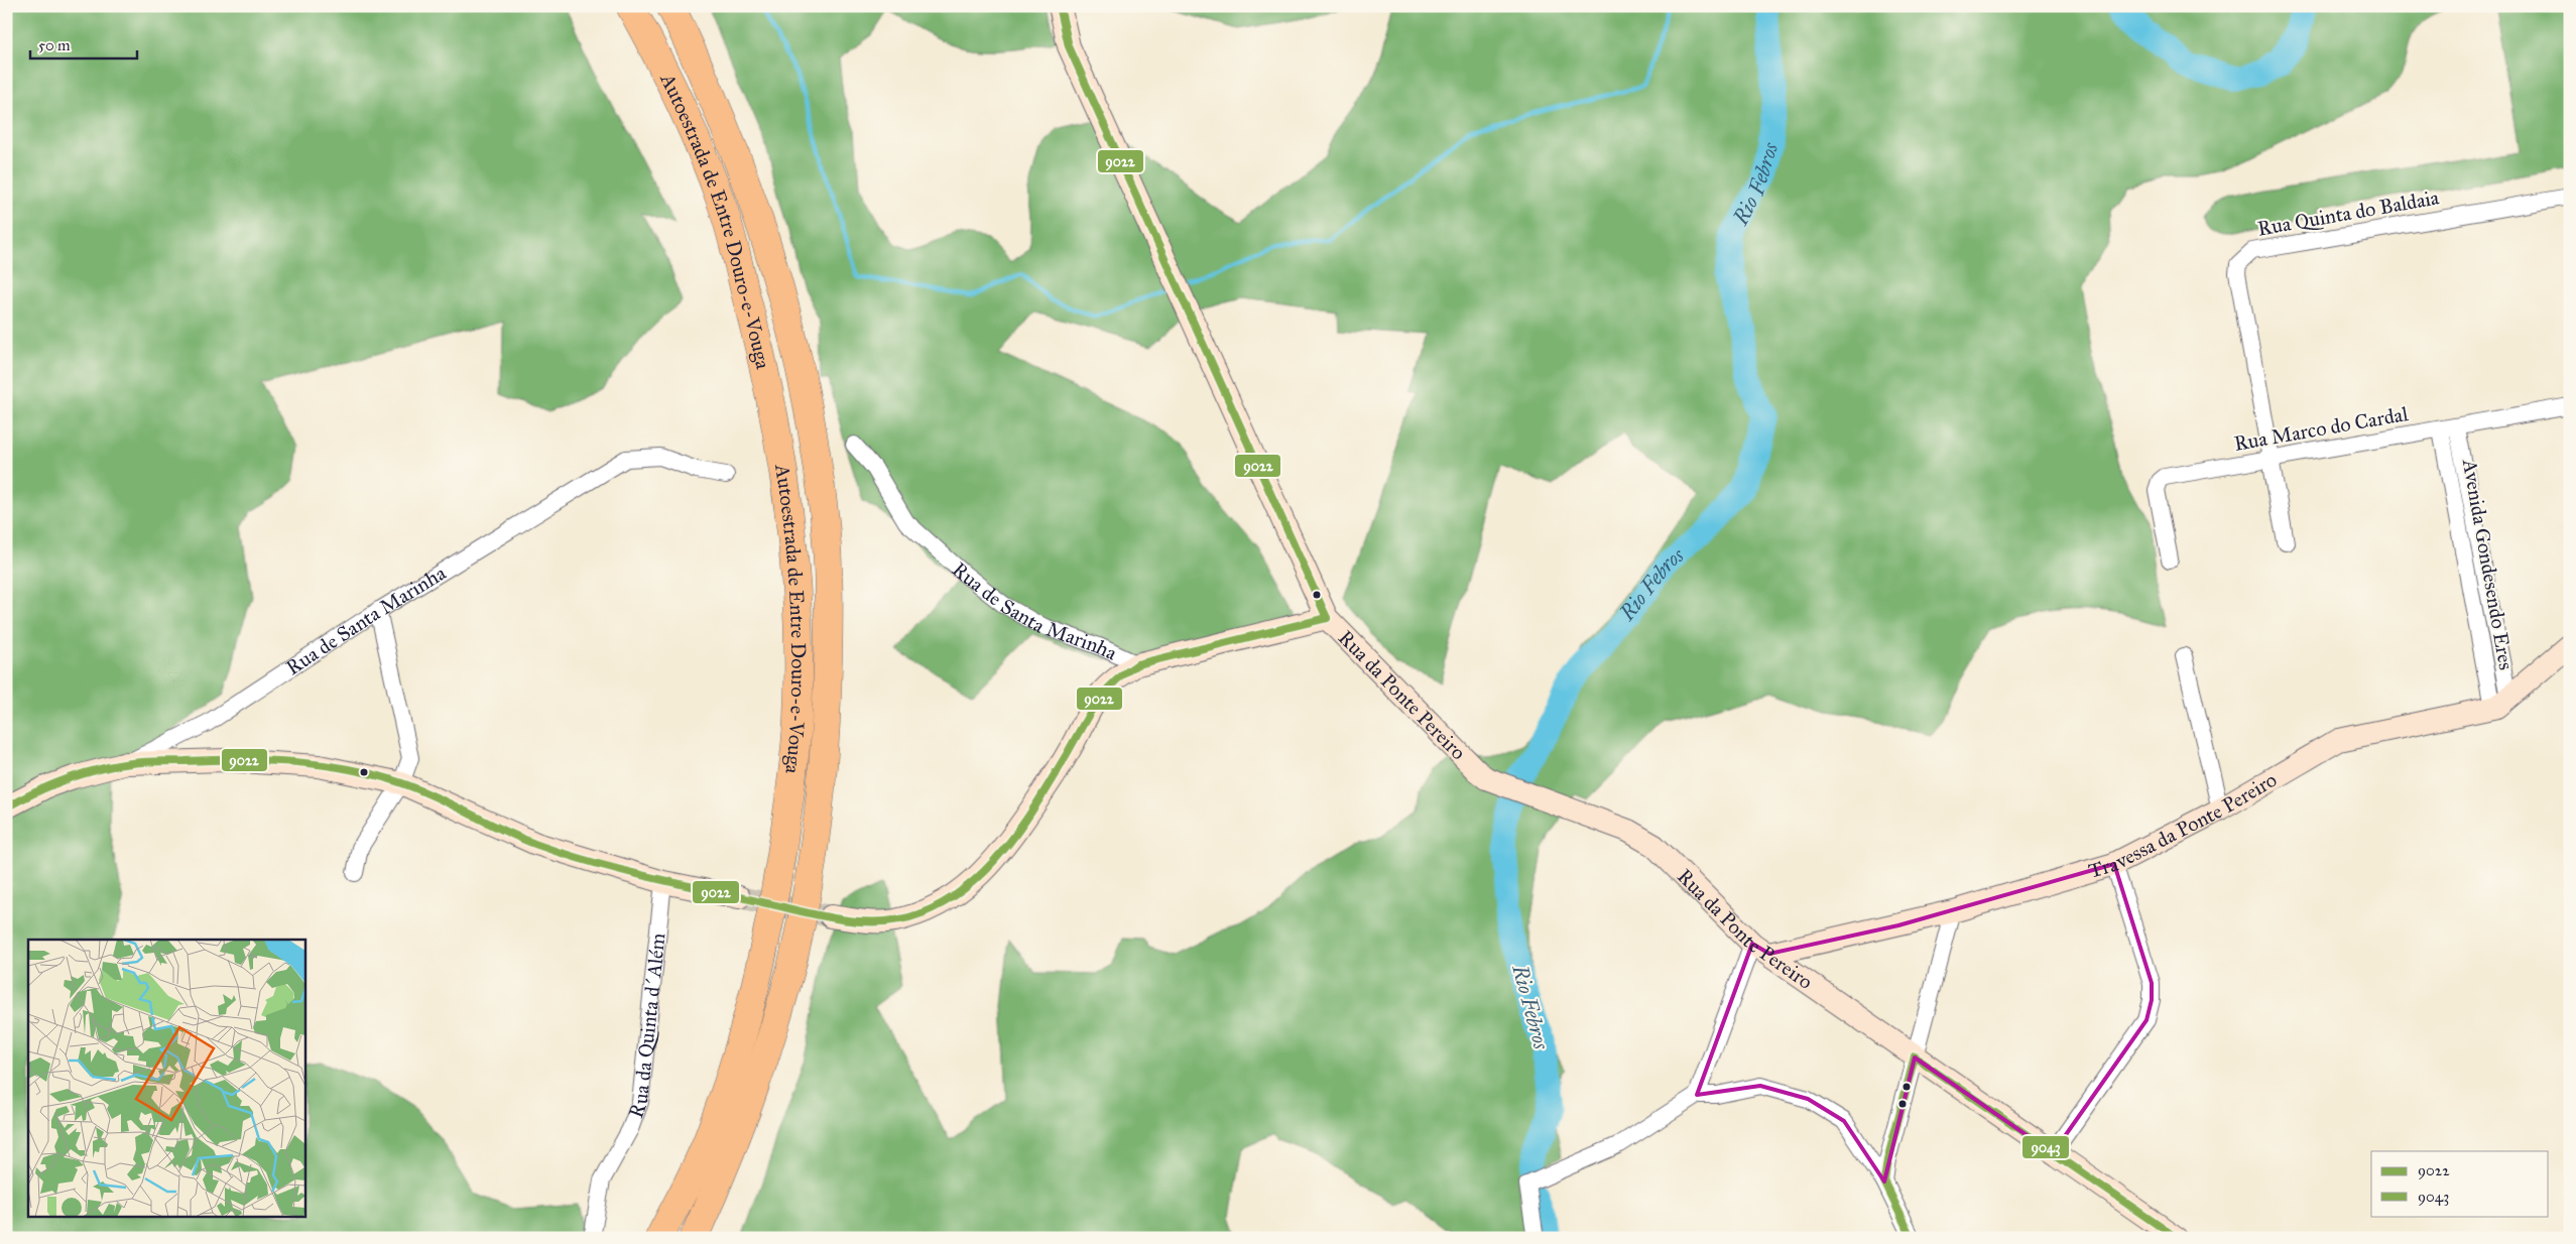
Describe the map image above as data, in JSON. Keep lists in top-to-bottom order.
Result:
{
  "streets": {
    "highway": ["Autoestrada de Entre Douro-e-Vouga"],
    "street": [
      "Rua Quinta do Baldaia",
      "Rua Marco do Cardal",
      "Avenida Gondesendo Eres",
      "Rua de Santa Marinha",
      "Rua da Ponte Pereiro",
      "Travessa da Ponte Pereiro",
      "Rua da Quinta d´Além"
    ]
  },
  "crossings": [
    ["Rua Quinta do Baldaia", "Rua Marco do Cardal"],
    ["Rua Marco do Cardal", "Avenida Gondesendo Eres"],
    ["Avenida Gondesendo Eres", "Travessa da Ponte Pereiro"],
    ["Rua de Santa Marinha", "Rua da Ponte Pereiro"],
    ["Rua da Ponte Pereiro", "Travessa da Ponte Pereiro"]
  ],
  "water": ["Rio Febros"],
  "lines": ["transit line 9022", "transit line 9043"],
  "legend": ["9022", "9043"],
  "scale_bar": "50 m"
}
